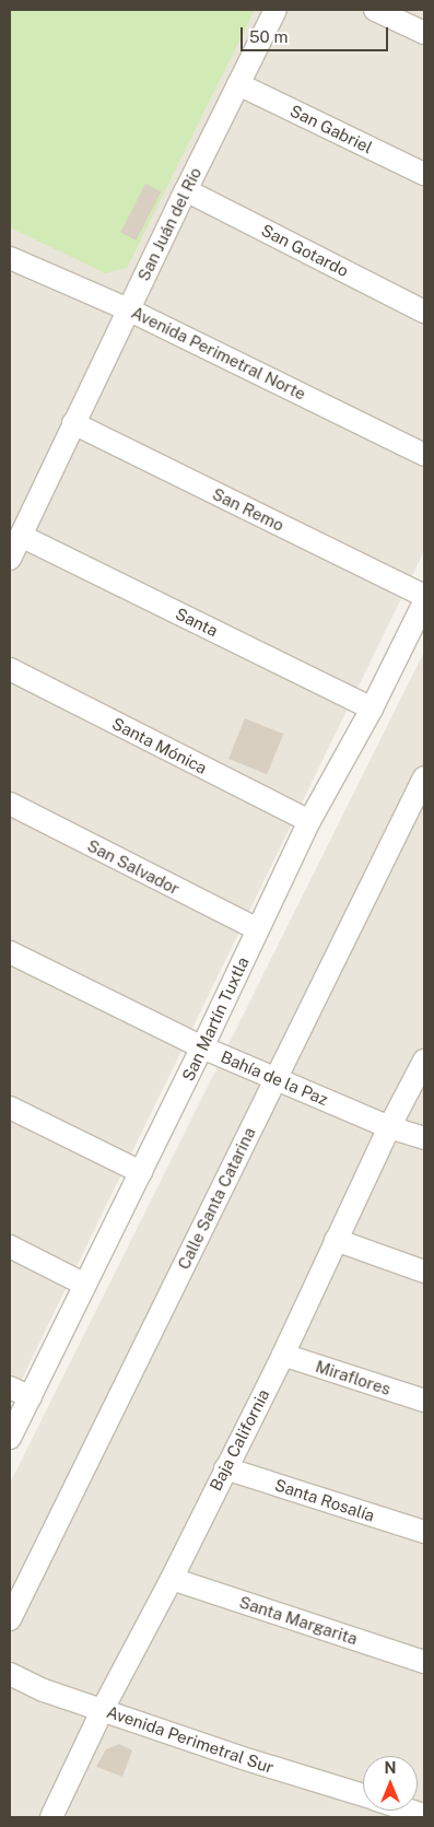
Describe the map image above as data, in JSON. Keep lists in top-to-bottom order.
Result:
{
  "streets": {
    "street": [
      "San Gabriel",
      "San Juán del Río",
      "San Gotardo",
      "Avenida Perimetral Norte",
      "San Remo",
      "Santa",
      "Santa Mónica",
      "San Salvador",
      "San Martín Tuxtla",
      "Bahía de la Paz",
      "Calle Santa Catarina",
      "Miraflores",
      "Baja California",
      "Santa Rosalía",
      "Santa Margarita",
      "Avenida Perimetral Sur"
    ]
  },
  "crossings": [
    ["San Gabriel", "San Juán del Río"],
    ["San Juán del Río", "San Gotardo"],
    ["San Juán del Río", "Avenida Perimetral Norte"],
    ["San Juán del Río", "San Remo"],
    ["San Juán del Río", "Santa"],
    ["Santa", "San Martín Tuxtla"],
    ["Santa Mónica", "San Martín Tuxtla"],
    ["San Salvador", "San Martín Tuxtla"],
    ["San Martín Tuxtla", "Bahía de la Paz"],
    ["Bahía de la Paz", "Calle Santa Catarina"],
    ["Bahía de la Paz", "Baja California"],
    ["Miraflores", "Baja California"],
    ["Baja California", "Santa Rosalía"],
    ["Baja California", "Santa Margarita"],
    ["Baja California", "Avenida Perimetral Sur"]
  ],
  "scale_bar": "50 m",
  "north": "top"
}
